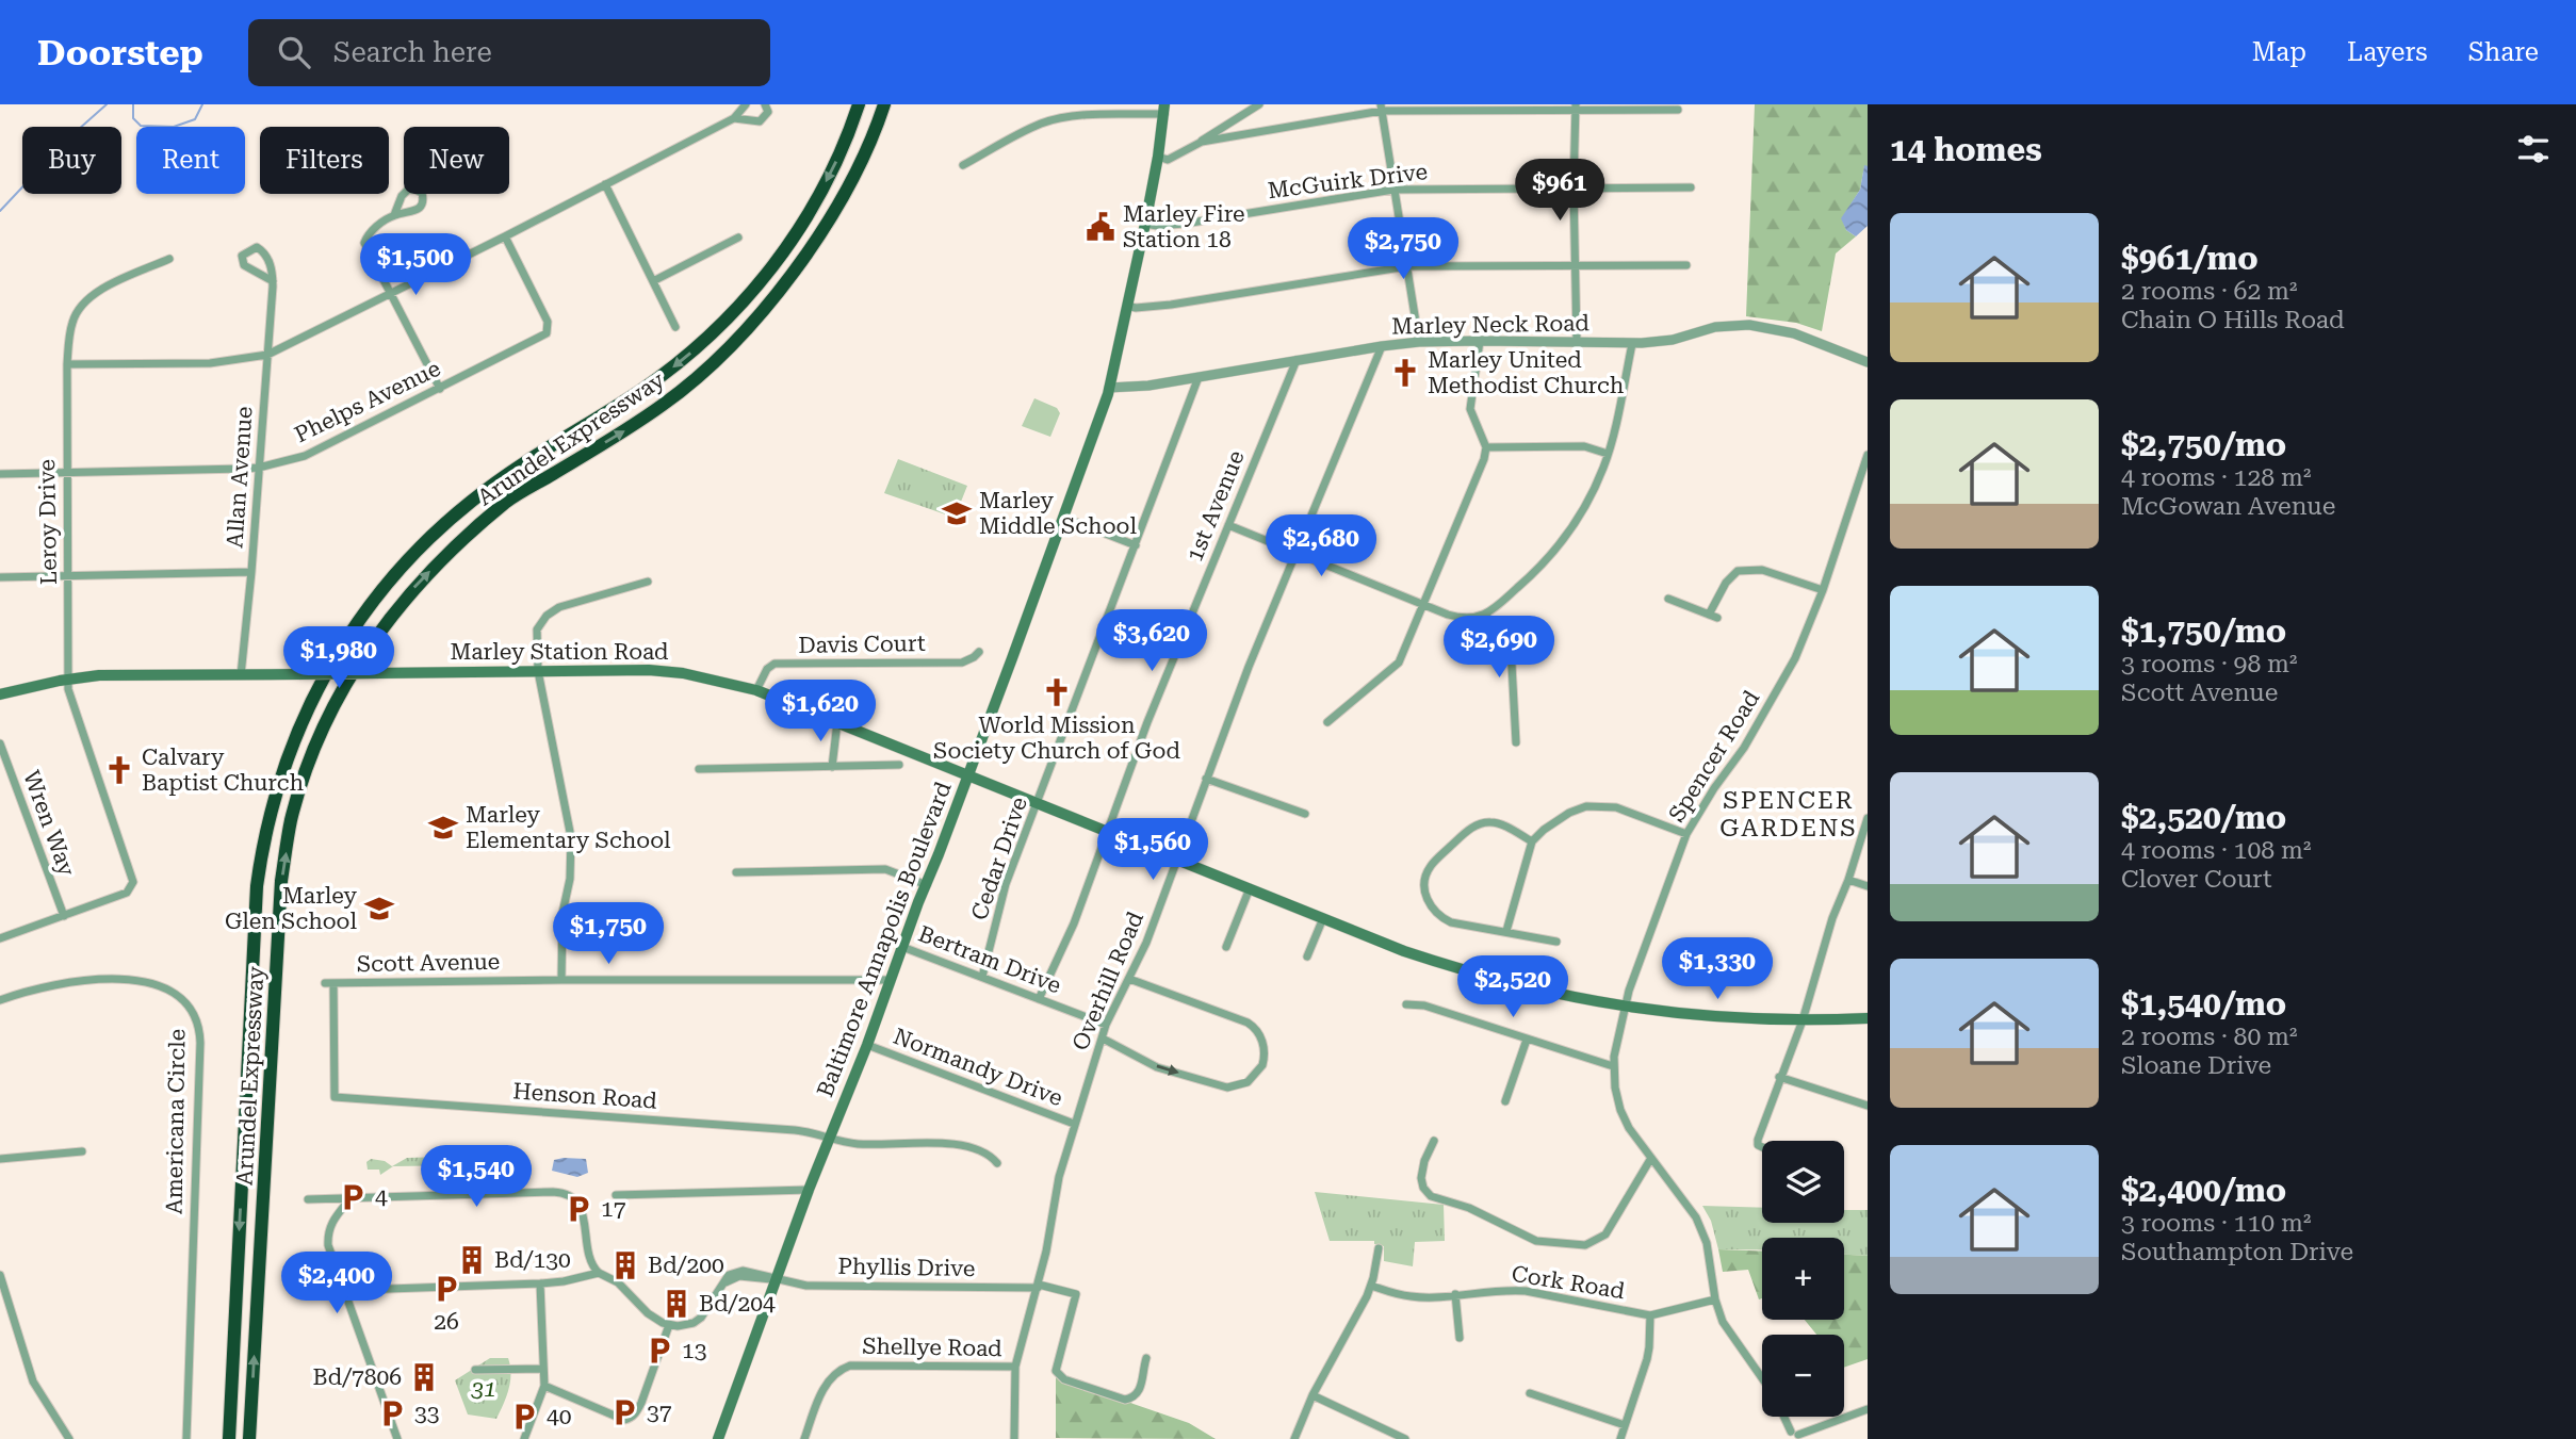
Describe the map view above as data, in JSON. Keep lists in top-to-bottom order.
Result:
{
  "streets": {
    "highway": ["Arundel Expressway"],
    "main road": ["Marley Station Road", "Baltimore Annapolis Boulevard"],
    "street": [
      "McGuirk Drive",
      "Marley Neck Road",
      "Phelps Avenue",
      "Allan Avenue",
      "1st Avenue",
      "Leroy Drive",
      "Davis Court",
      "Spencer Road",
      "Wren Way",
      "Cedar Drive",
      "Bertram Drive",
      "Scott Avenue",
      "Overhill Road",
      "Normandy Drive",
      "Henson Road",
      "Americana Circle",
      "Phyllis Drive",
      "Cork Road",
      "Shellye Road"
    ]
  },
  "crossings": [
    ["McGuirk Drive", "Baltimore Annapolis Boulevard"],
    ["Marley Neck Road", "1st Avenue"],
    ["Marley Neck Road", "Cedar Drive"],
    ["Marley Neck Road", "Baltimore Annapolis Boulevard"],
    ["Marley Neck Road", "Overhill Road"],
    ["Phelps Avenue", "Allan Avenue"],
    ["Phelps Avenue", "Leroy Drive"],
    ["Allan Avenue", "Marley Station Road"],
    ["1st Avenue", "Marley Station Road"],
    ["1st Avenue", "Bertram Drive"],
    ["Leroy Drive", "Marley Station Road"],
    ["Leroy Drive", "Wren Way"],
    ["Davis Court", "Marley Station Road"],
    ["Marley Station Road", "Spencer Road"],
    ["Marley Station Road", "Cedar Drive"],
    ["Marley Station Road", "Baltimore Annapolis Boulevard"],
    ["Marley Station Road", "Overhill Road"],
    ["Spencer Road", "Cork Road"],
    ["Cedar Drive", "Bertram Drive"],
    ["Baltimore Annapolis Boulevard", "Bertram Drive"],
    ["Baltimore Annapolis Boulevard", "Scott Avenue"],
    ["Baltimore Annapolis Boulevard", "Normandy Drive"],
    ["Baltimore Annapolis Boulevard", "Henson Road"],
    ["Baltimore Annapolis Boulevard", "Phyllis Drive"],
    ["Bertram Drive", "Overhill Road"],
    ["Scott Avenue", "Henson Road"],
    ["Overhill Road", "Normandy Drive"],
    ["Overhill Road", "Phyllis Drive"],
    ["Overhill Road", "Shellye Road"]
  ],
  "districts": ["SPENCER GARDENS"],
  "parks": ["31"],
  "places": {
    "public building": ["Marley Fire Station 18"],
    "church": ["Marley United Methodist Church", "World Mission Society Church of God", "Calvary Baptist Church"],
    "school or university": ["Marley Middle School", "Marley Elementary School", "Marley Glen School"],
    "parking": [
      "4",
      "17",
      "26",
      "13",
      "37",
      "33",
      "40"
    ],
    "building": [
      "Bd/130",
      "Bd/200",
      "Bd/204",
      "Bd/7806"
    ]
  },
  "page": {
    "header": "Doorstep",
    "search": "Search here",
    "nav": ["Map", "Layers", "Share"],
    "heading": "14 homes",
    "chip": [
      "Buy",
      "Rent",
      "Filters",
      "New"
    ],
    "price": [
      "$961",
      "$2,750",
      "$1,500",
      "$2,680",
      "$3,620",
      "$2,690",
      "$1,980",
      "$1,620",
      "$1,560",
      "$1,750",
      "$1,330",
      "$2,520",
      "$1,540",
      "$2,400"
    ],
    "list": [
      {
        "name": "$961/mo",
        "note": "2 rooms · 62 m² · Chain O Hills Road"
      },
      {
        "name": "$2,750/mo",
        "note": "4 rooms · 128 m² · McGowan Avenue"
      },
      {
        "name": "$1,750/mo",
        "note": "3 rooms · 98 m² · Scott Avenue"
      },
      {
        "name": "$2,520/mo",
        "note": "4 rooms · 108 m² · Clover Court"
      },
      {
        "name": "$1,540/mo",
        "note": "2 rooms · 80 m² · Sloane Drive"
      },
      {
        "name": "$2,400/mo",
        "note": "3 rooms · 110 m² · Southampton Drive"
      }
    ],
    "map_buttons": ["+", "−"]
  }
}
